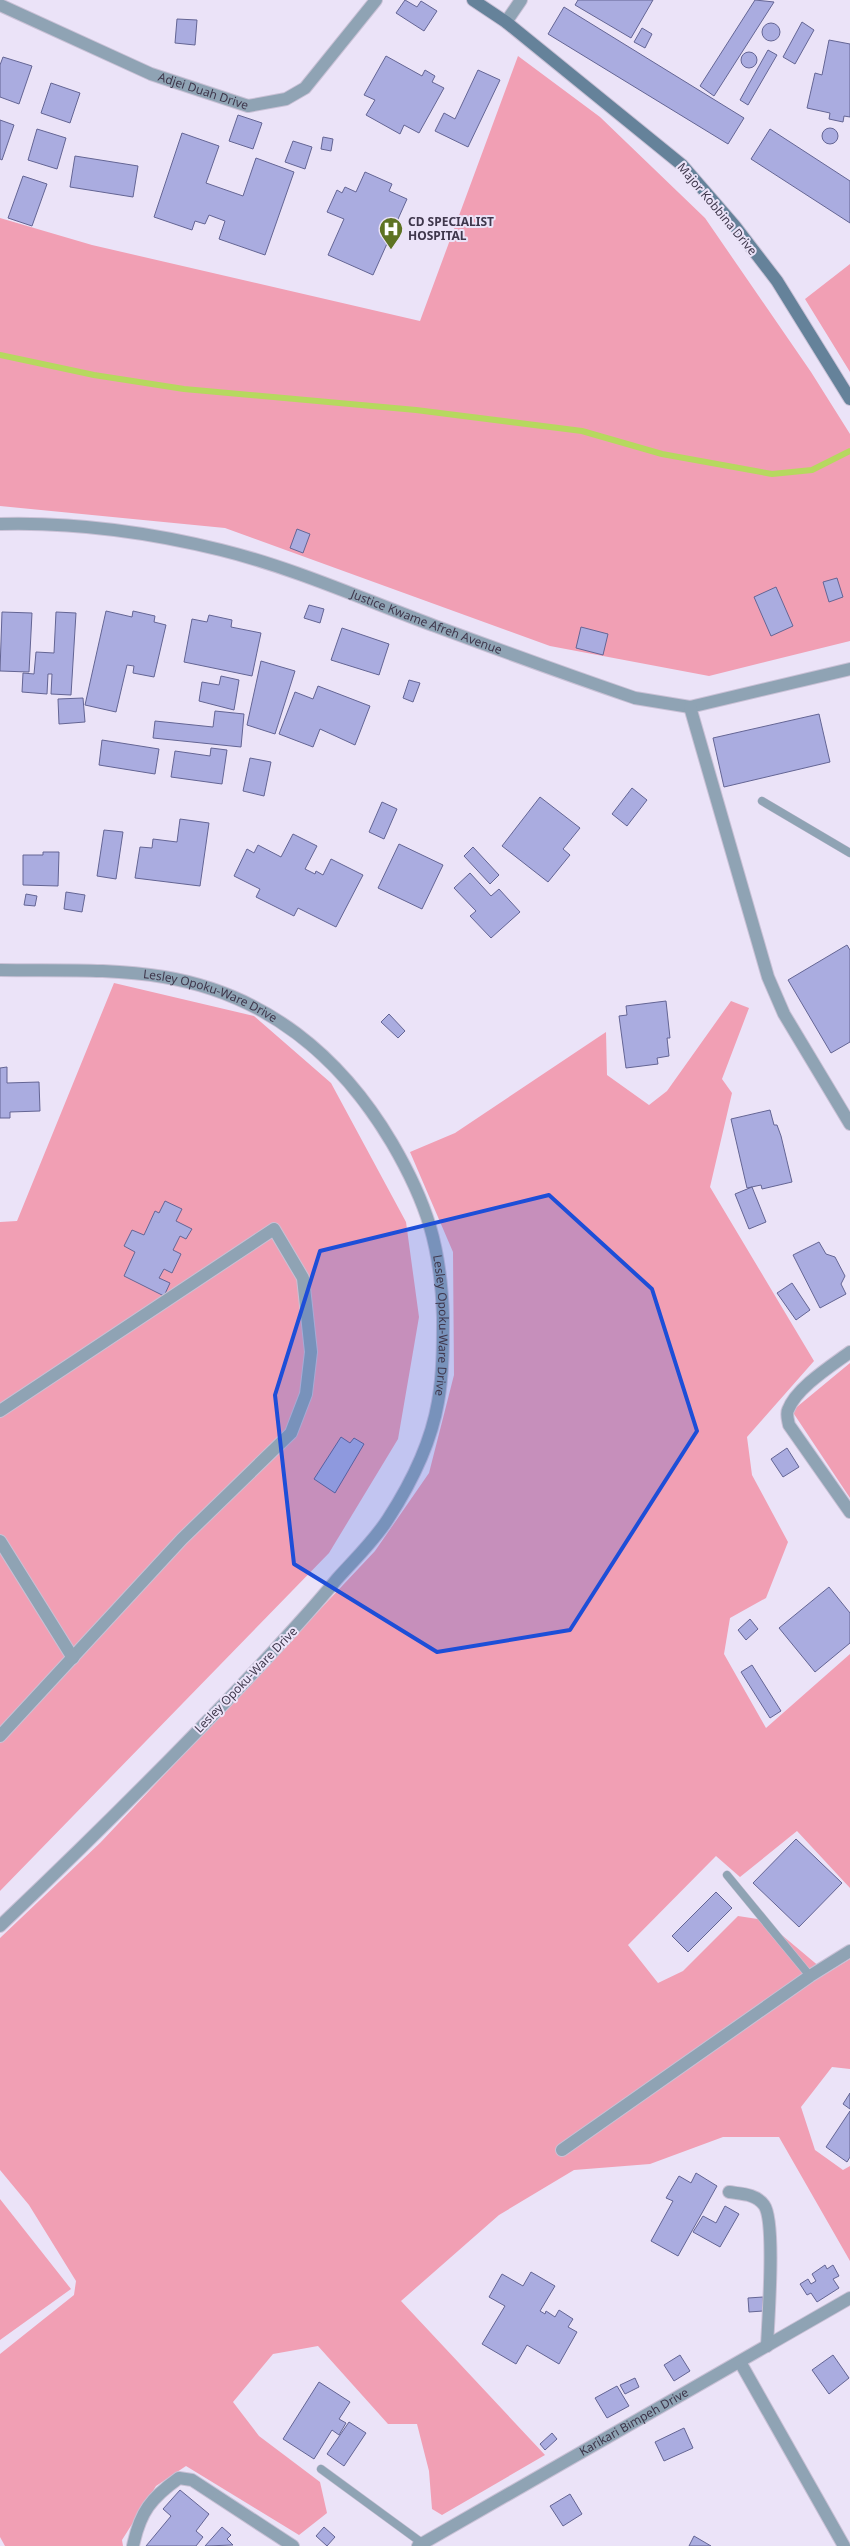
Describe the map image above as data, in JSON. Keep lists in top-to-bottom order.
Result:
{
  "streets": {
    "street": [
      "Adjei Duah Drive",
      "Major Kobbina Drive",
      "Justice Kwame Afreh Avenue",
      "Lesley Opoku-Ware Drive",
      "Karikari Bimpeh Drive"
    ]
  },
  "places": {
    "hospital": ["CD SPECIALIST HOSPITAL"]
  }
}
